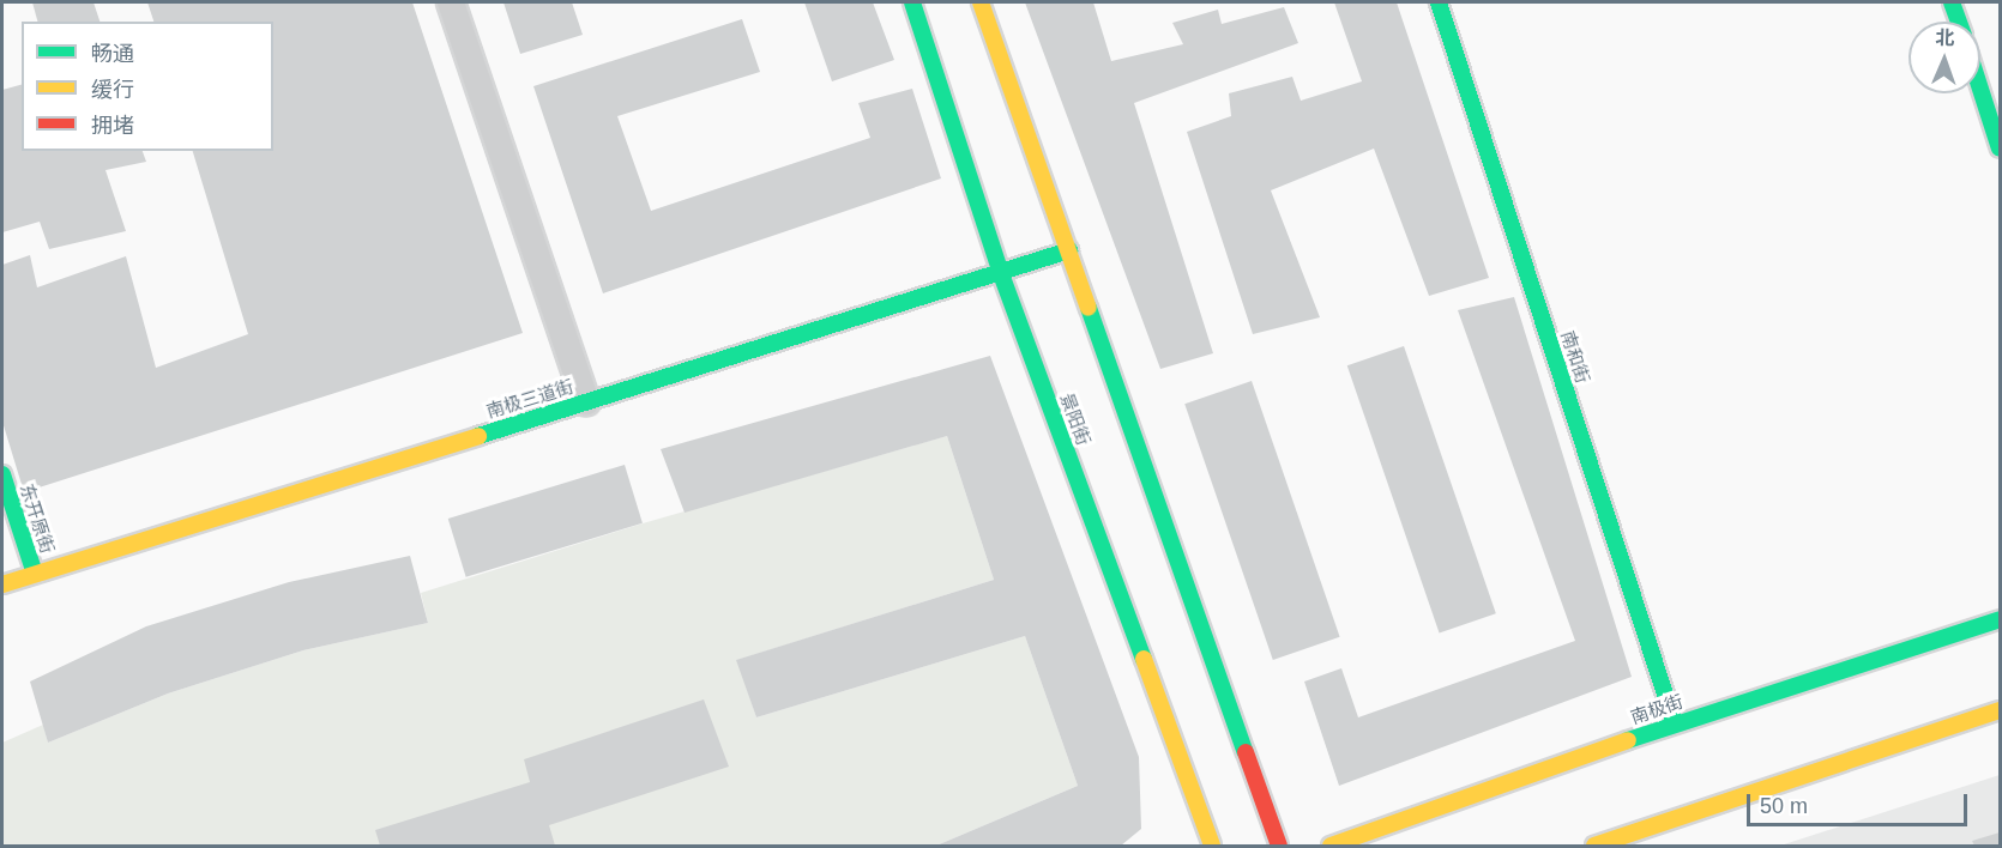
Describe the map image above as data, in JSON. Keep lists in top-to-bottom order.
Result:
{
  "streets": {
    "main road": [
      "南和街",
      "南极三道街",
      "景阳街",
      "东开原街",
      "南极街"
    ]
  },
  "crossings": [
    ["南和街", "南极街"],
    ["南极三道街", "景阳街"],
    ["南极三道街", "东开原街"]
  ],
  "legend": ["畅通", "缓行", "拥堵"],
  "scale_bar": "50 m",
  "north": "top"
}
